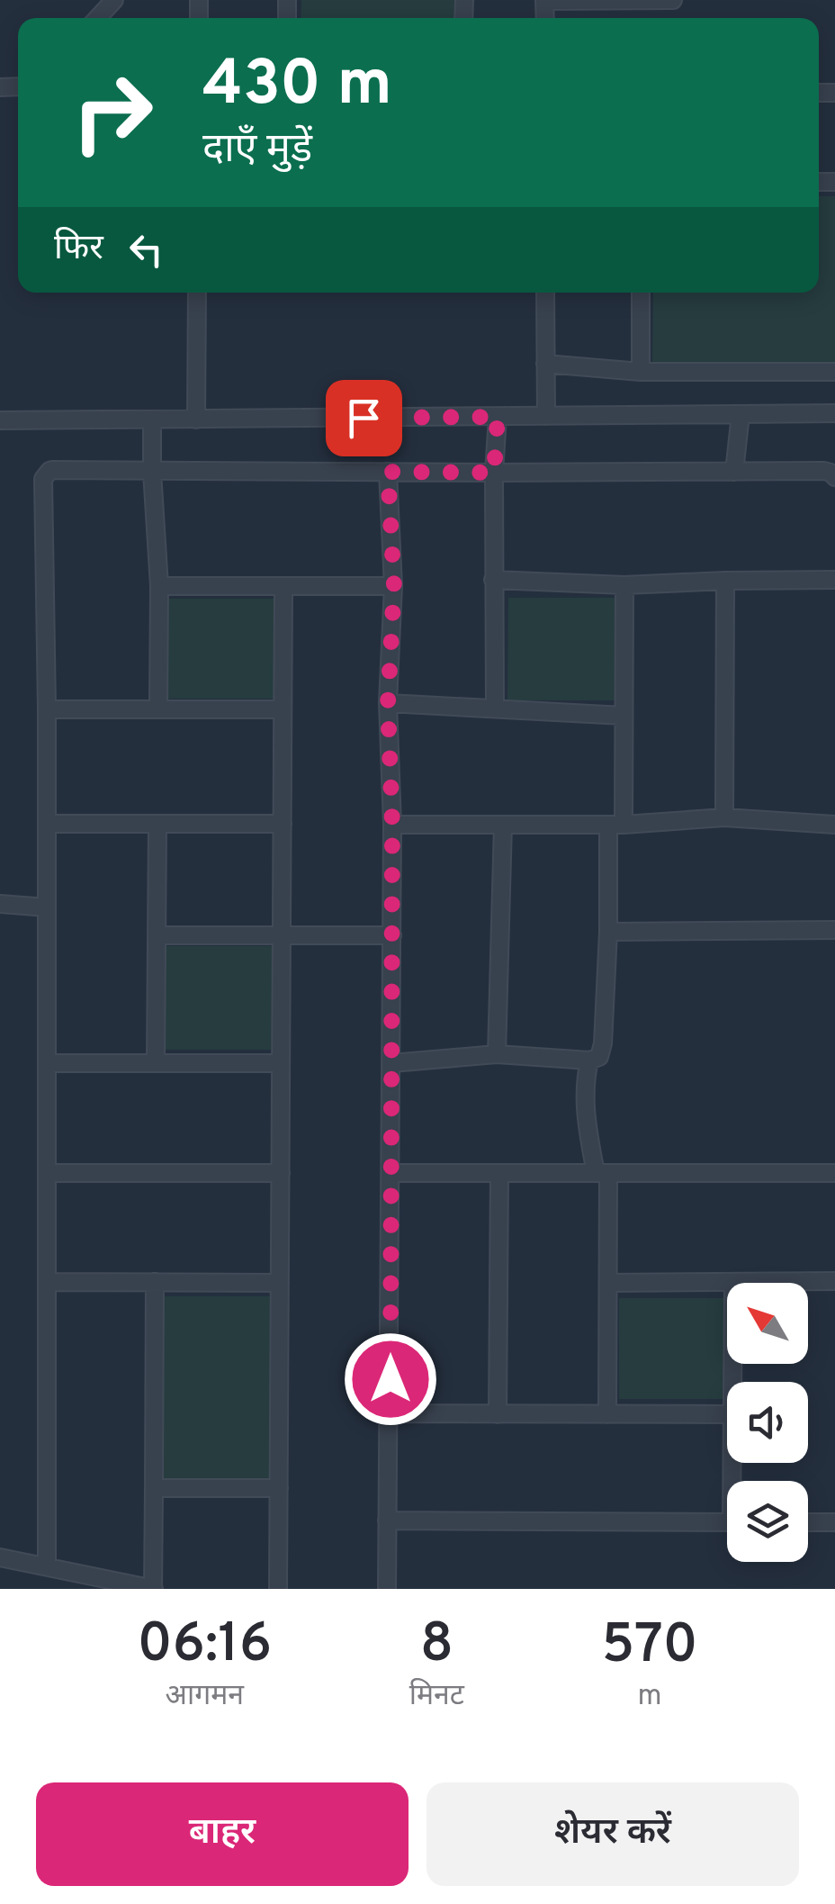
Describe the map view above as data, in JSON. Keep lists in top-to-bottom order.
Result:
{
  "north": "top left",
  "page": {
    "turn": ["430 m", "दाएँ मुड़ें"],
    "then": "फिर",
    "eta": [
      "06:16",
      "आगमन",
      "8",
      "मिनट",
      "570",
      "m"
    ],
    "buttons": ["बाहर", "शेयर करें"]
  }
}
